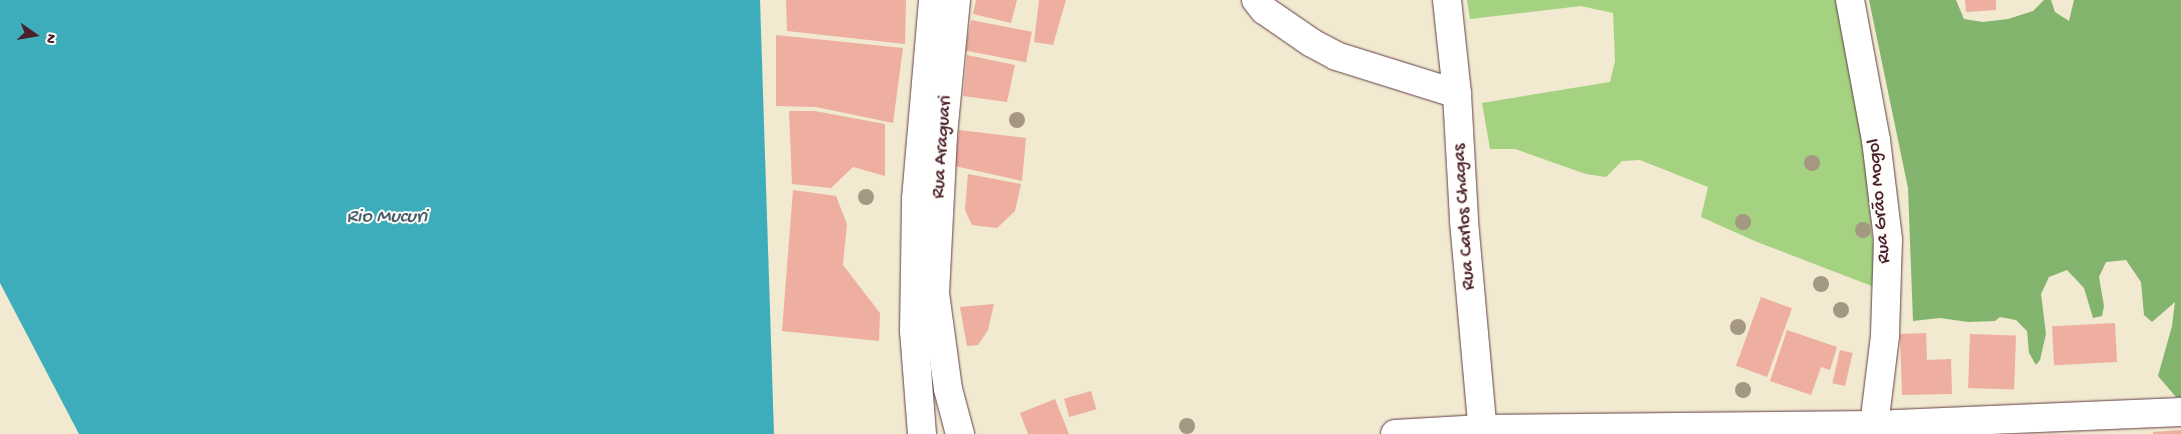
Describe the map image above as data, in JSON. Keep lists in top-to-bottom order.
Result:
{
  "streets": {
    "street": ["Rua Araguari", "Rua Grão Mogol", "Rua Carlos Chagas"]
  },
  "water": ["Rio Mucuri"],
  "north": "right"
}
